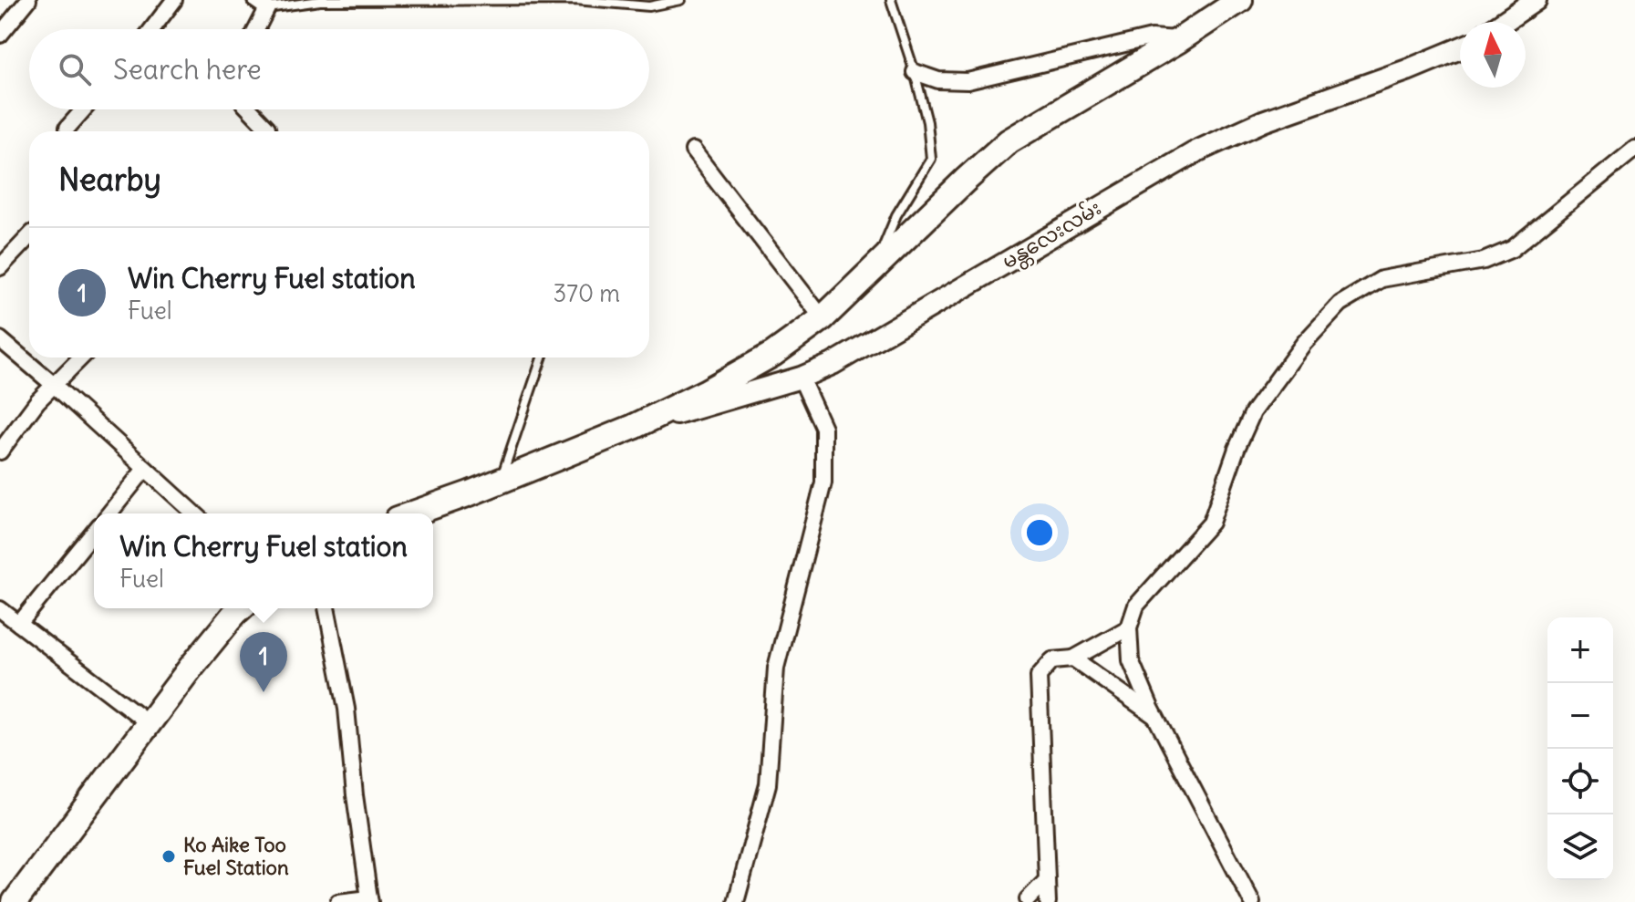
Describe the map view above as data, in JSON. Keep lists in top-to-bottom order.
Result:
{
  "streets": {
    "main road": ["မန္တလေးလမ်း"]
  },
  "places": ["Ko Aike Too Fuel Station"],
  "north": "top",
  "page": {
    "search": "Search here",
    "heading": "Nearby",
    "list": [
      {
        "mark": "1",
        "name": "Win Cherry Fuel station",
        "note": "Fuel",
        "value": "370 m"
      }
    ],
    "popup": ["Win Cherry Fuel station", "Fuel"],
    "map_buttons": ["+", "−"],
    "pins": "1"
  }
}
